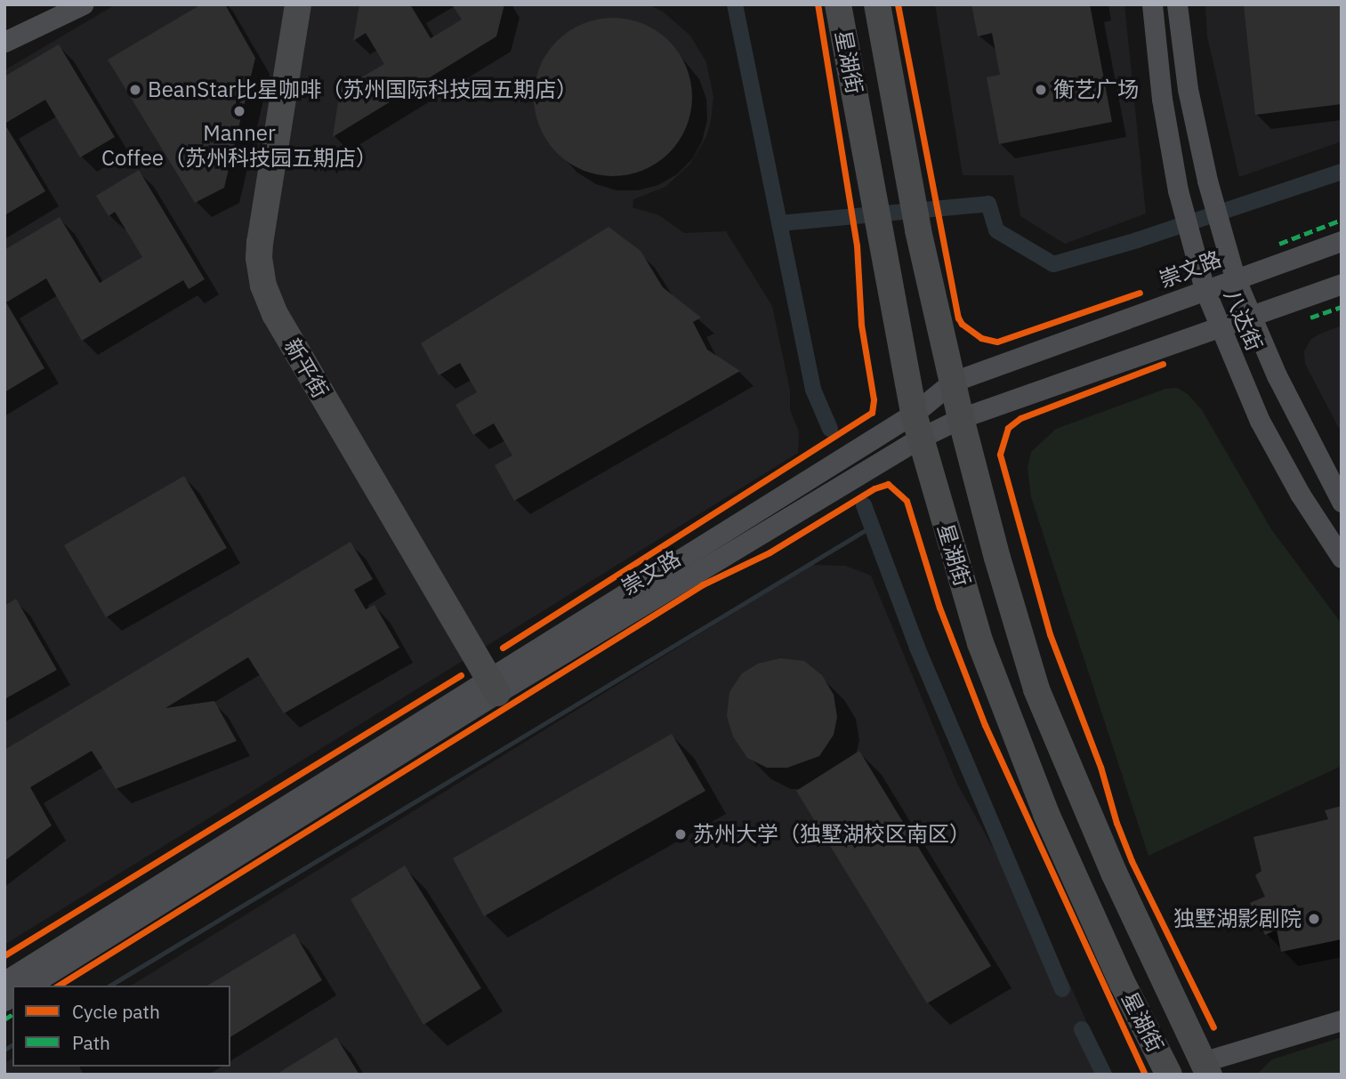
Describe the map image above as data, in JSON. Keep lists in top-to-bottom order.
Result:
{
  "streets": {
    "main road": ["星湖街", "新平街"],
    "street": ["崇文路", "八达街"]
  },
  "crossings": [
    ["星湖街", "崇文路"],
    ["崇文路", "八达街"],
    ["崇文路", "新平街"]
  ],
  "places": [
    "BeanStar比星咖啡（苏州国际科技园五期店）",
    "衡艺广场",
    "Manner Coffee（苏州科技园五期店）",
    "苏州大学（独墅湖校区南区）",
    "独墅湖影剧院"
  ],
  "legend": ["Cycle path", "Path"]
}
